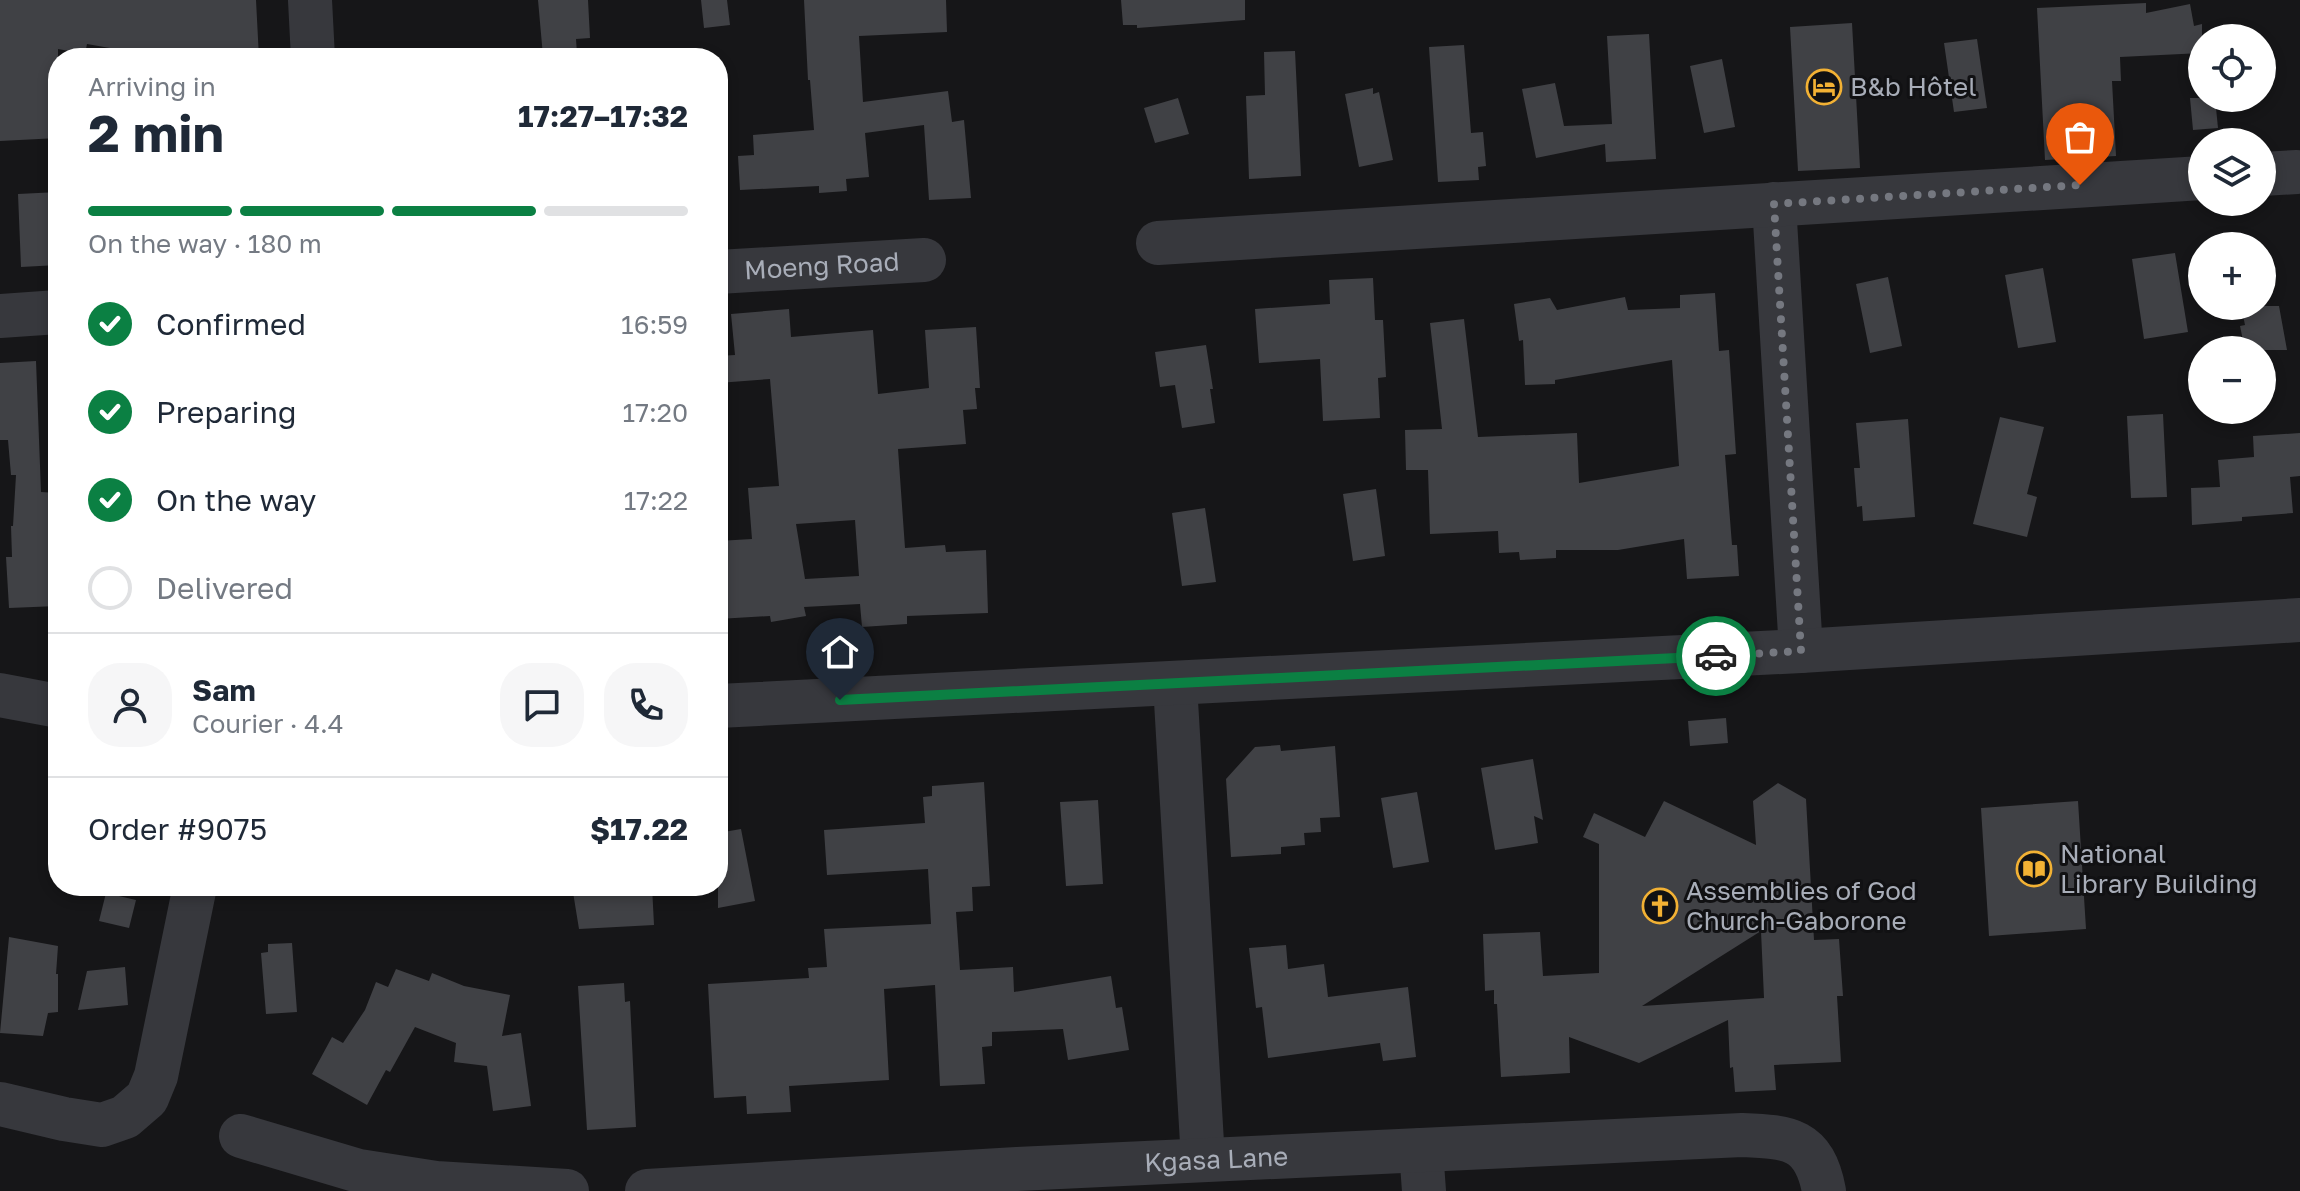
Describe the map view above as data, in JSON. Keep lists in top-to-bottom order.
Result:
{
  "streets": {
    "street": ["Moeng Road", "Kgasa Lane"]
  },
  "places": {
    "hotel": ["B&b Hôtel"],
    "library": ["National Library Building"],
    "church": ["Assemblies of God Church-Gaborone"]
  },
  "page": {
    "map_buttons": ["+", "−"],
    "heading": ["2 min", "Arriving in", "17:27–17:32"],
    "panel": [
      "Sam",
      "Courier · 4.4",
      "Order #9075",
      "$17.22"
    ],
    "bar": "On the way · 180 m",
    "list": [
      ["Confirmed", "16:59"],
      ["Preparing", "17:20"],
      ["On the way", "17:22"],
      "Delivered"
    ]
  }
}
